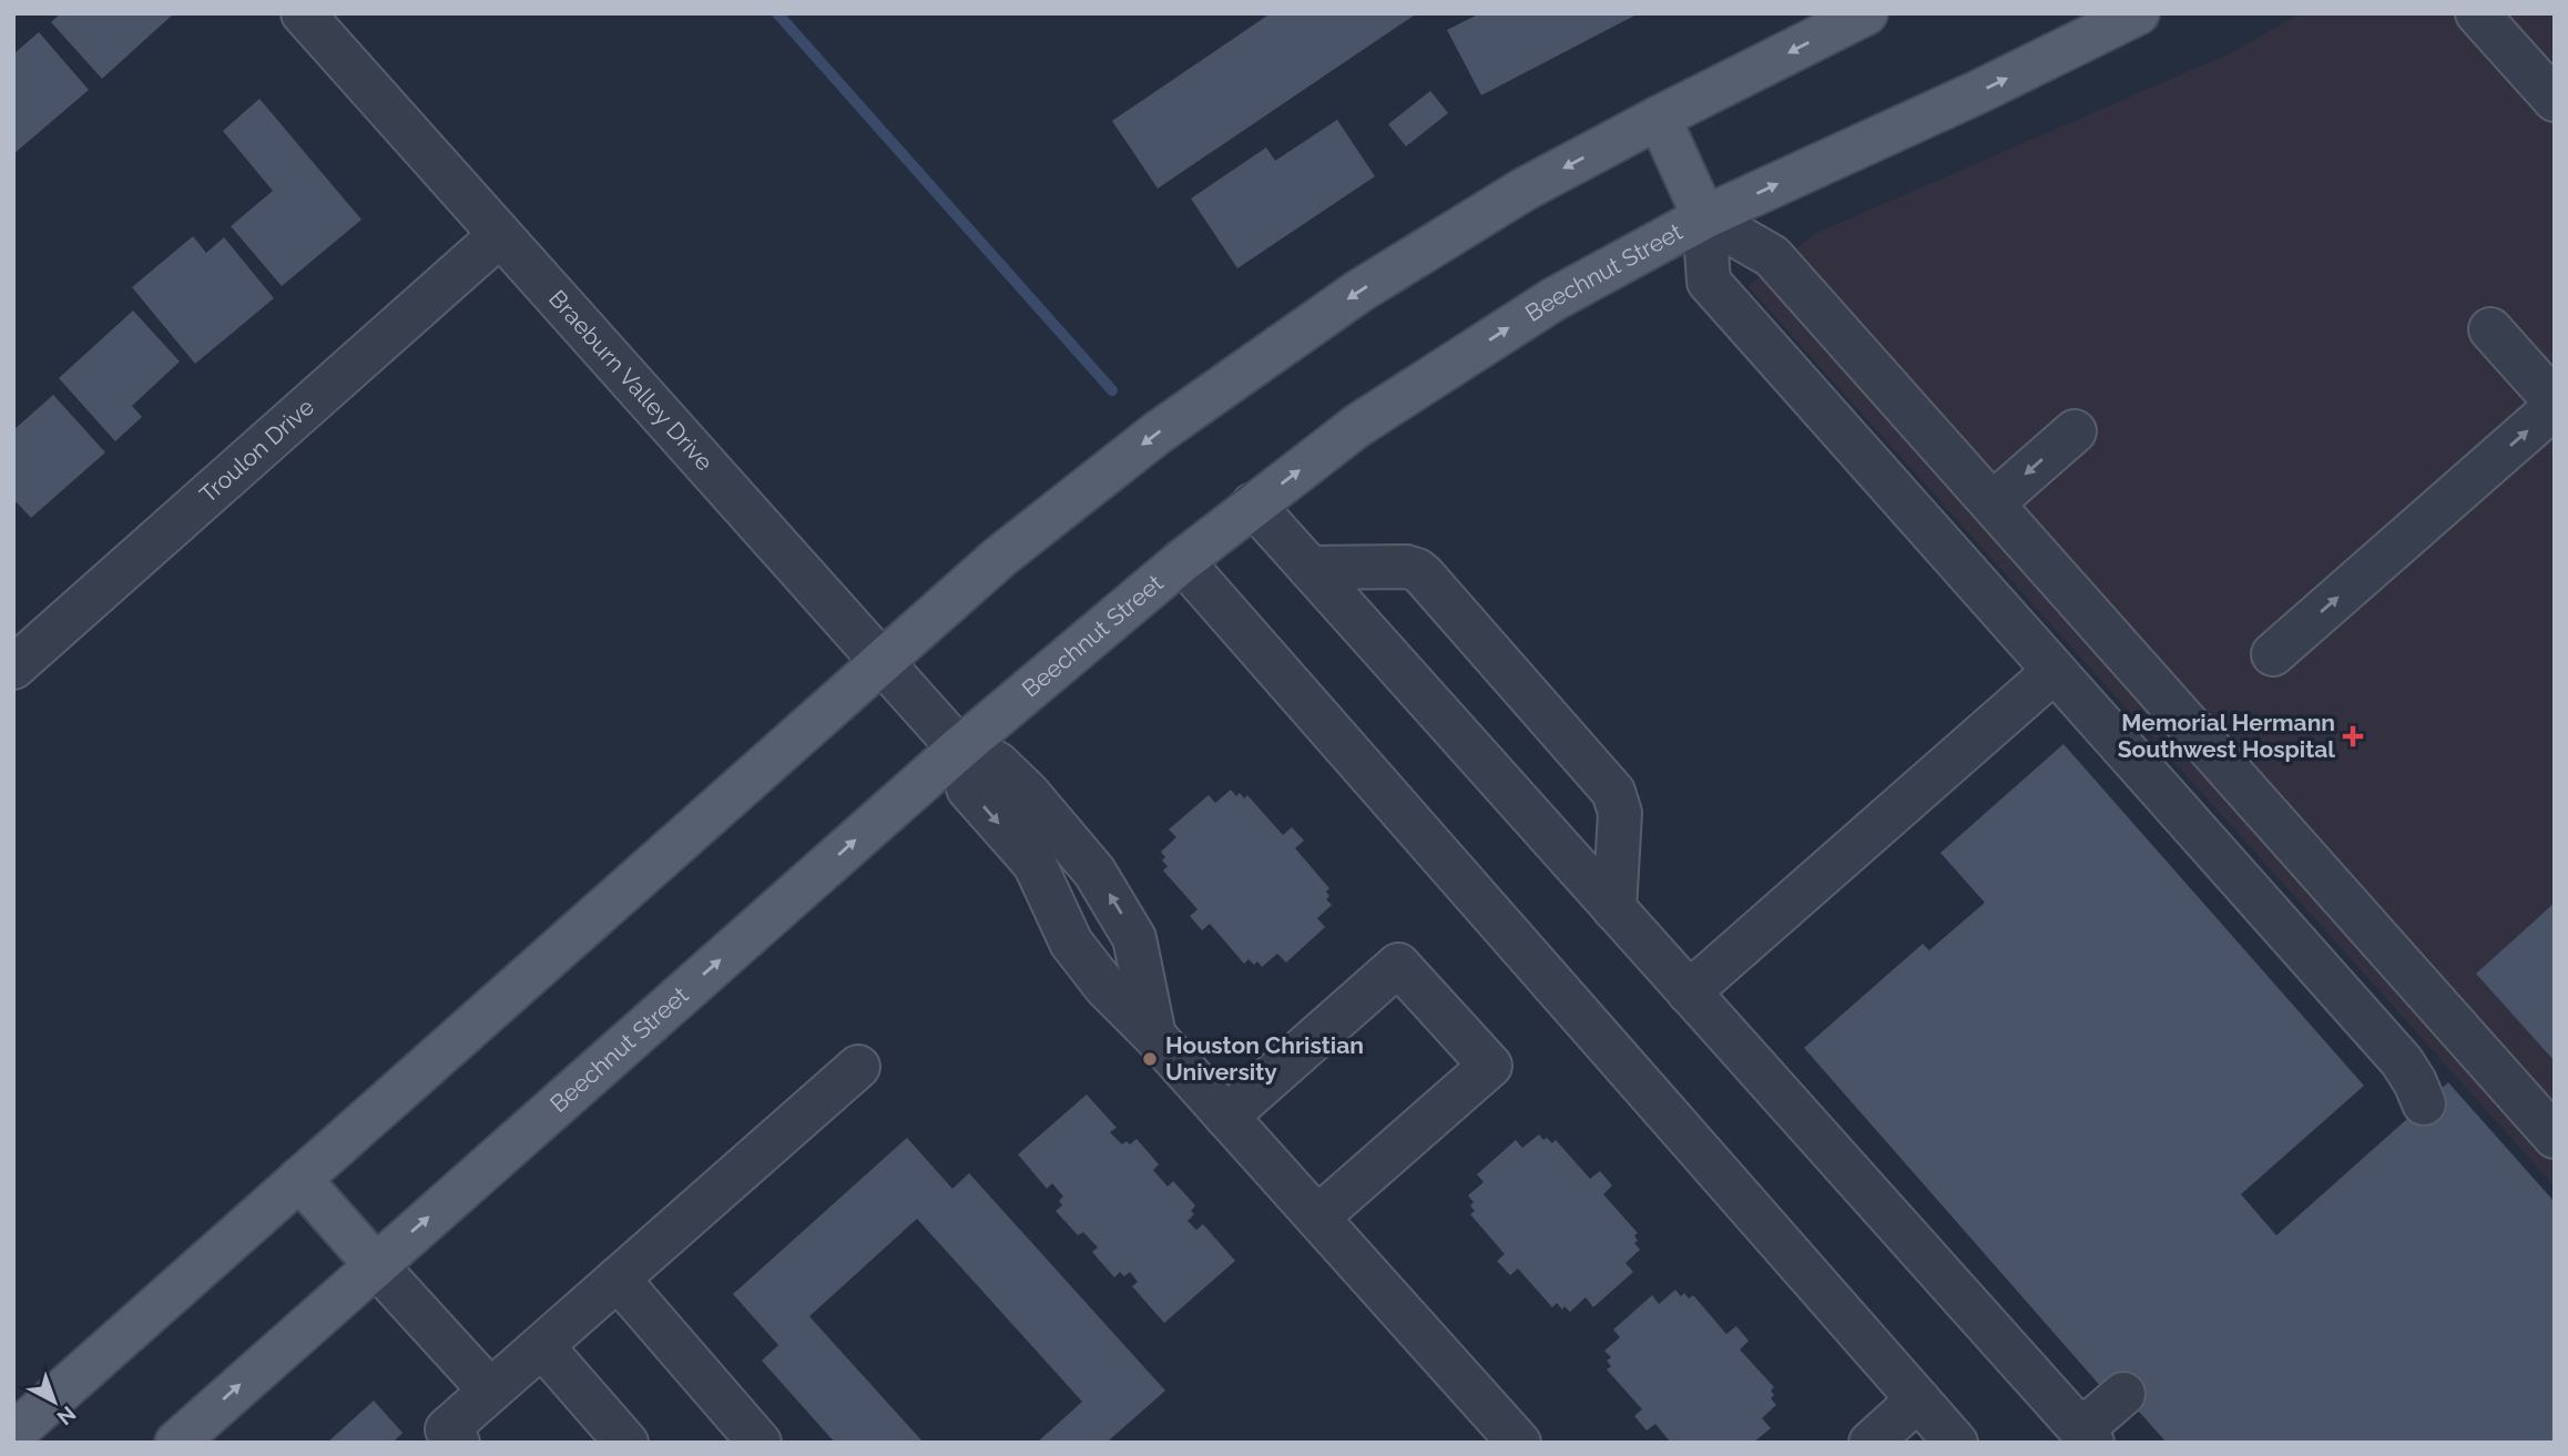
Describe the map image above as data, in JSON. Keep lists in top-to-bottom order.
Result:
{
  "streets": {
    "main road": ["Beechnut Street"],
    "street": ["Braeburn Valley Drive", "Troulon Drive"]
  },
  "crossings": [
    ["Beechnut Street", "Braeburn Valley Drive"],
    ["Braeburn Valley Drive", "Troulon Drive"]
  ],
  "places": {
    "health": ["Memorial Hermann Southwest Hospital"],
    "other": ["Houston Christian University"]
  },
  "north": "bottom right"
}
